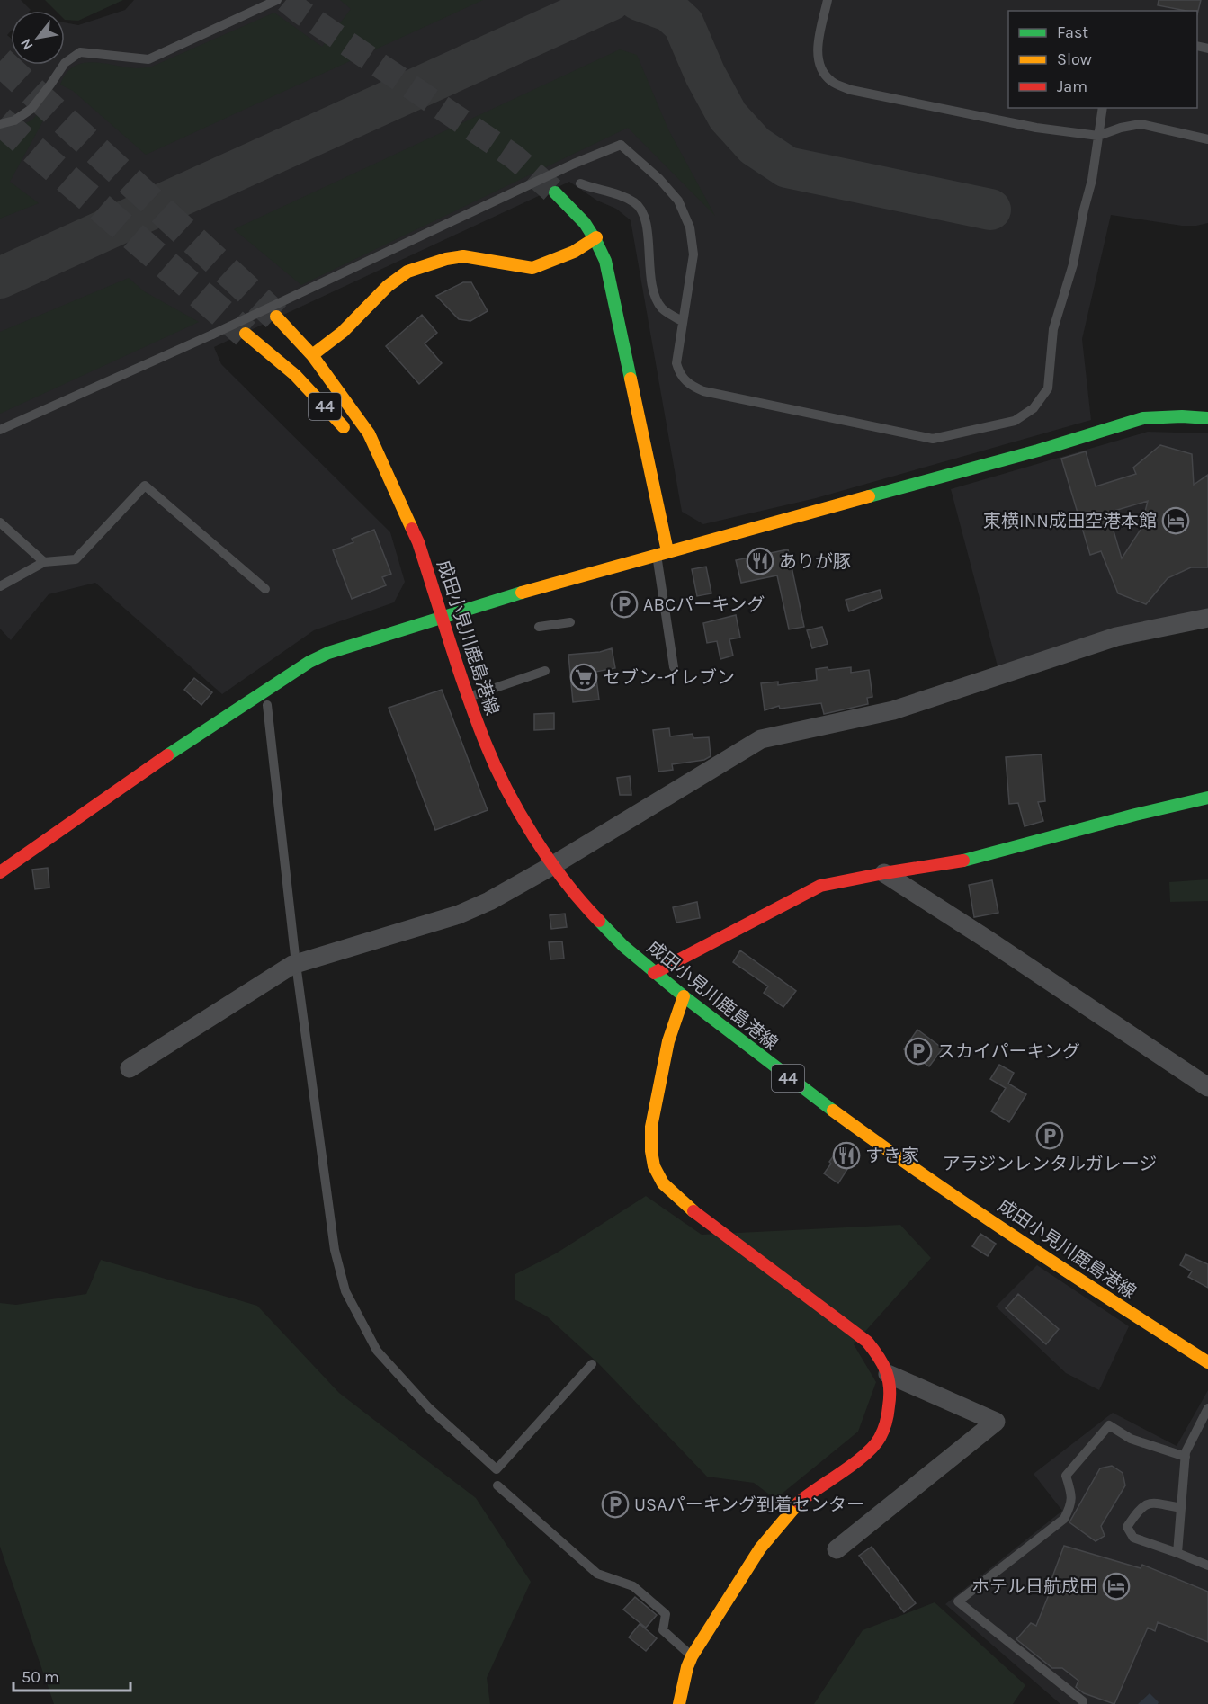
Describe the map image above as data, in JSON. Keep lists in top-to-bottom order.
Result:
{
  "streets": {
    "street": ["44", "成田小見川鹿島港線"]
  },
  "places": {
    "hotel": ["東横INN成田空港本館", "ホテル日航成田"],
    "restaurant": ["ありが豚", "すき家"],
    "parking": [
      "ABCパーキング",
      "スカイパーキング",
      "アラジンレンタルガレージ",
      "USAパーキング到着センター"
    ],
    "supermarket": ["セブン-イレブン"]
  },
  "legend": ["Fast", "Slow", "Jam"],
  "scale_bar": "50 m",
  "north": "bottom left"
}
